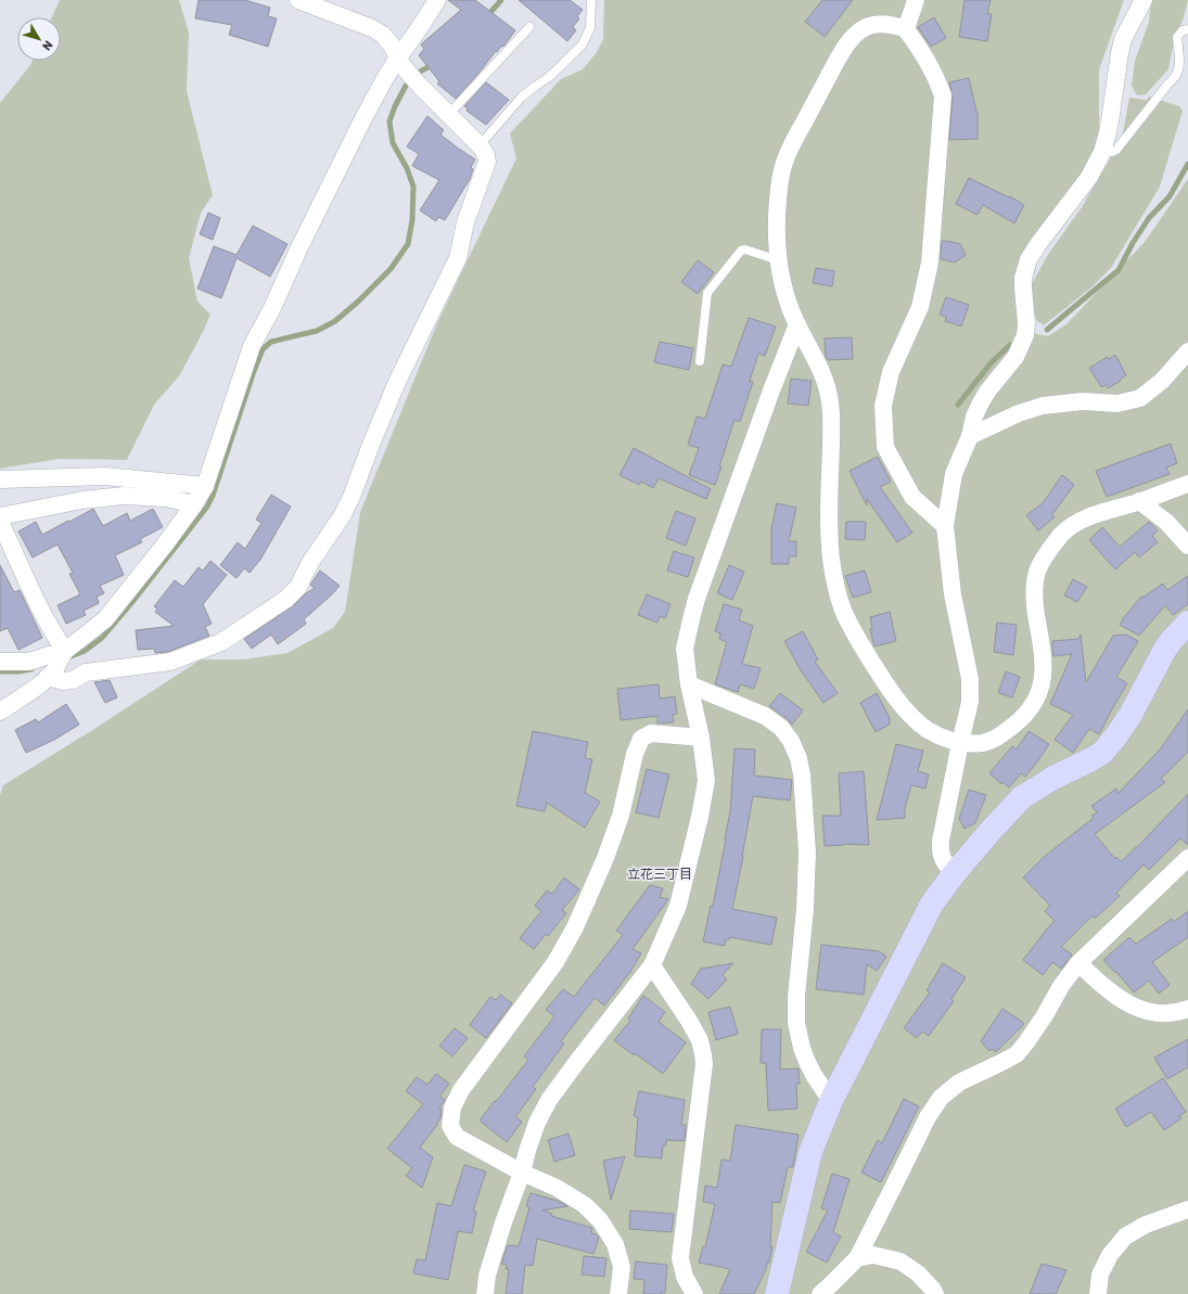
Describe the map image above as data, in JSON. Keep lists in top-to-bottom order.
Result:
{
  "districts": ["立花三丁目"],
  "north": "bottom right"
}
